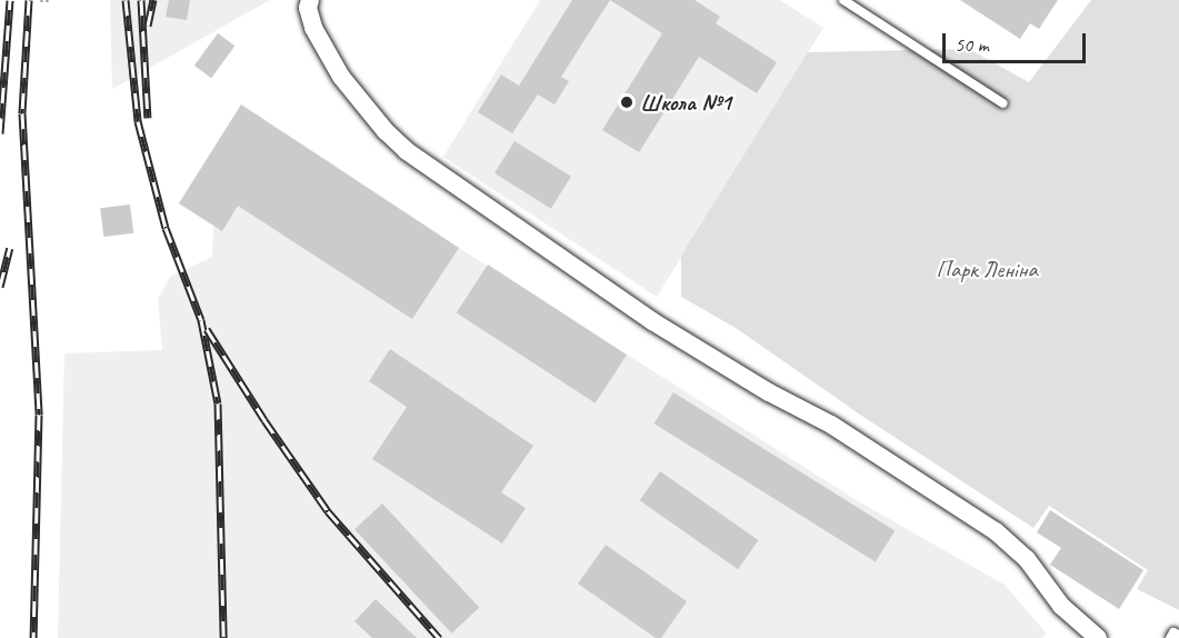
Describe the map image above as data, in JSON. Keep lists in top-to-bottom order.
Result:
{
  "parks": ["Парк Леніна"],
  "places": ["Школа №1"],
  "scale_bar": "50 m"
}
